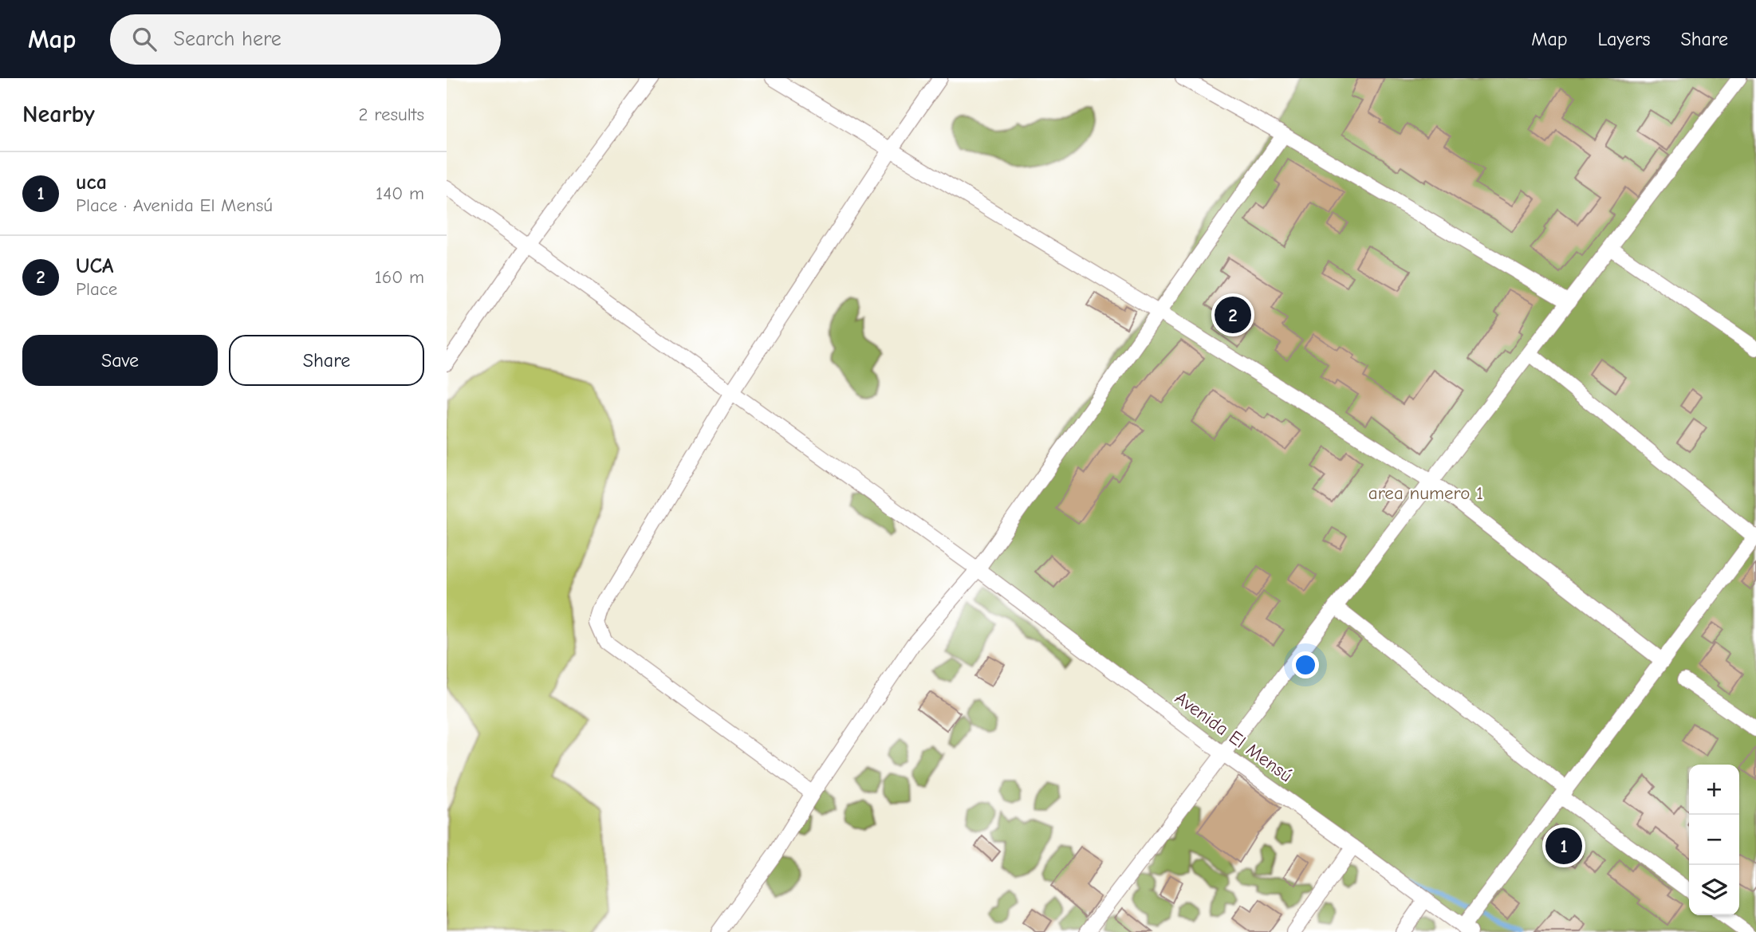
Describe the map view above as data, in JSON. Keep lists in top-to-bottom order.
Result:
{
  "streets": {
    "street": ["Avenida El Mensú"]
  },
  "parks": ["area numero 1"],
  "page": {
    "header": "Map",
    "search": "Search here",
    "nav": ["Map", "Layers", "Share"],
    "heading": ["Nearby", "2 results"],
    "list": [
      {
        "mark": "1",
        "name": "uca",
        "note": "Place · Avenida El Mensú",
        "value": "140 m"
      },
      {
        "mark": "2",
        "name": "UCA",
        "note": "Place",
        "value": "160 m"
      }
    ],
    "pins": ["2", "1"],
    "buttons": ["Save", "Share"],
    "map_buttons": ["+", "−"]
  }
}
